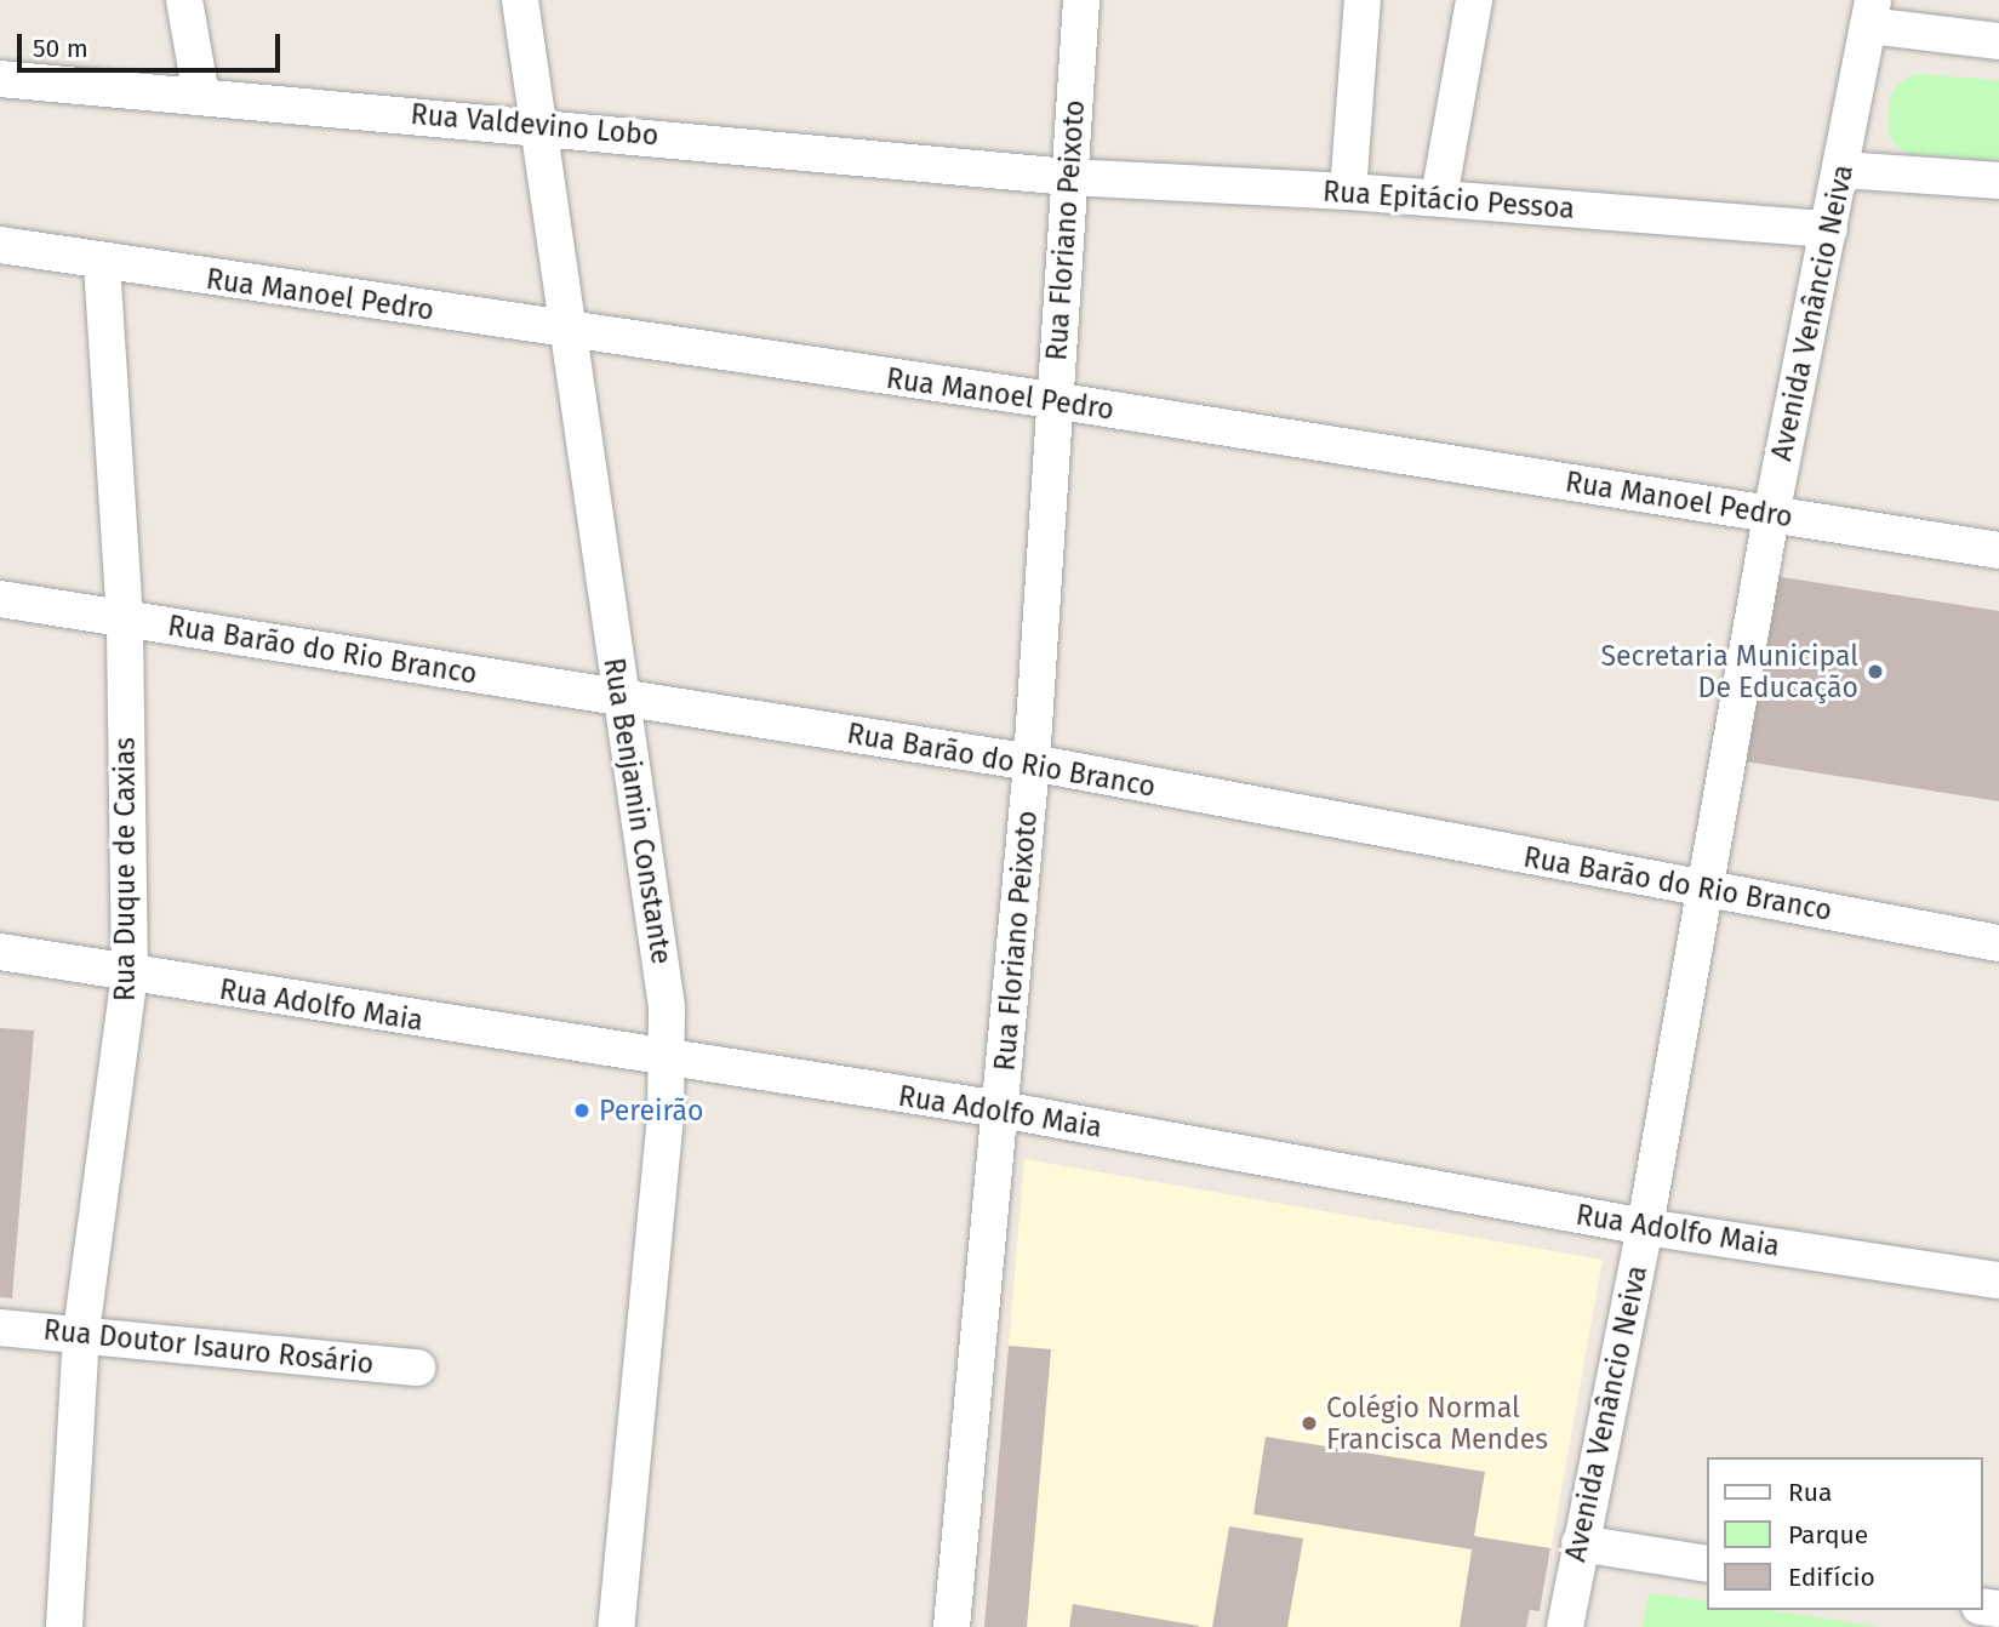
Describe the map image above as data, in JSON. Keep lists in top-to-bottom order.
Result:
{
  "streets": {
    "street": [
      "Rua Valdevino Lobo",
      "Rua Epitácio Pessoa",
      "Rua Floriano Peixoto",
      "Rua Manoel Pedro",
      "Avenida Venâncio Neiva",
      "Rua Barão do Rio Branco",
      "Rua Benjamin Constante",
      "Rua Duque de Caxias",
      "Rua Adolfo Maia",
      "Rua Doutor Isauro Rosário"
    ]
  },
  "crossings": [
    ["Rua Valdevino Lobo", "Rua Epitácio Pessoa"],
    ["Rua Valdevino Lobo", "Rua Floriano Peixoto"],
    ["Rua Valdevino Lobo", "Rua Benjamin Constante"],
    ["Rua Epitácio Pessoa", "Rua Floriano Peixoto"],
    ["Rua Epitácio Pessoa", "Avenida Venâncio Neiva"],
    ["Rua Floriano Peixoto", "Rua Manoel Pedro"],
    ["Rua Floriano Peixoto", "Rua Barão do Rio Branco"],
    ["Rua Floriano Peixoto", "Rua Adolfo Maia"],
    ["Rua Manoel Pedro", "Avenida Venâncio Neiva"],
    ["Rua Manoel Pedro", "Rua Benjamin Constante"],
    ["Rua Manoel Pedro", "Rua Duque de Caxias"],
    ["Avenida Venâncio Neiva", "Rua Barão do Rio Branco"],
    ["Avenida Venâncio Neiva", "Rua Adolfo Maia"],
    ["Rua Barão do Rio Branco", "Rua Benjamin Constante"],
    ["Rua Barão do Rio Branco", "Rua Duque de Caxias"],
    ["Rua Benjamin Constante", "Rua Adolfo Maia"],
    ["Rua Duque de Caxias", "Rua Adolfo Maia"],
    ["Rua Duque de Caxias", "Rua Doutor Isauro Rosário"]
  ],
  "places": ["Secretaria Municipal De Educação", "Pereirão", "Colégio Normal Francisca Mendes"],
  "legend": ["Rua", "Parque", "Edifício"],
  "scale_bar": "50 m"
}
